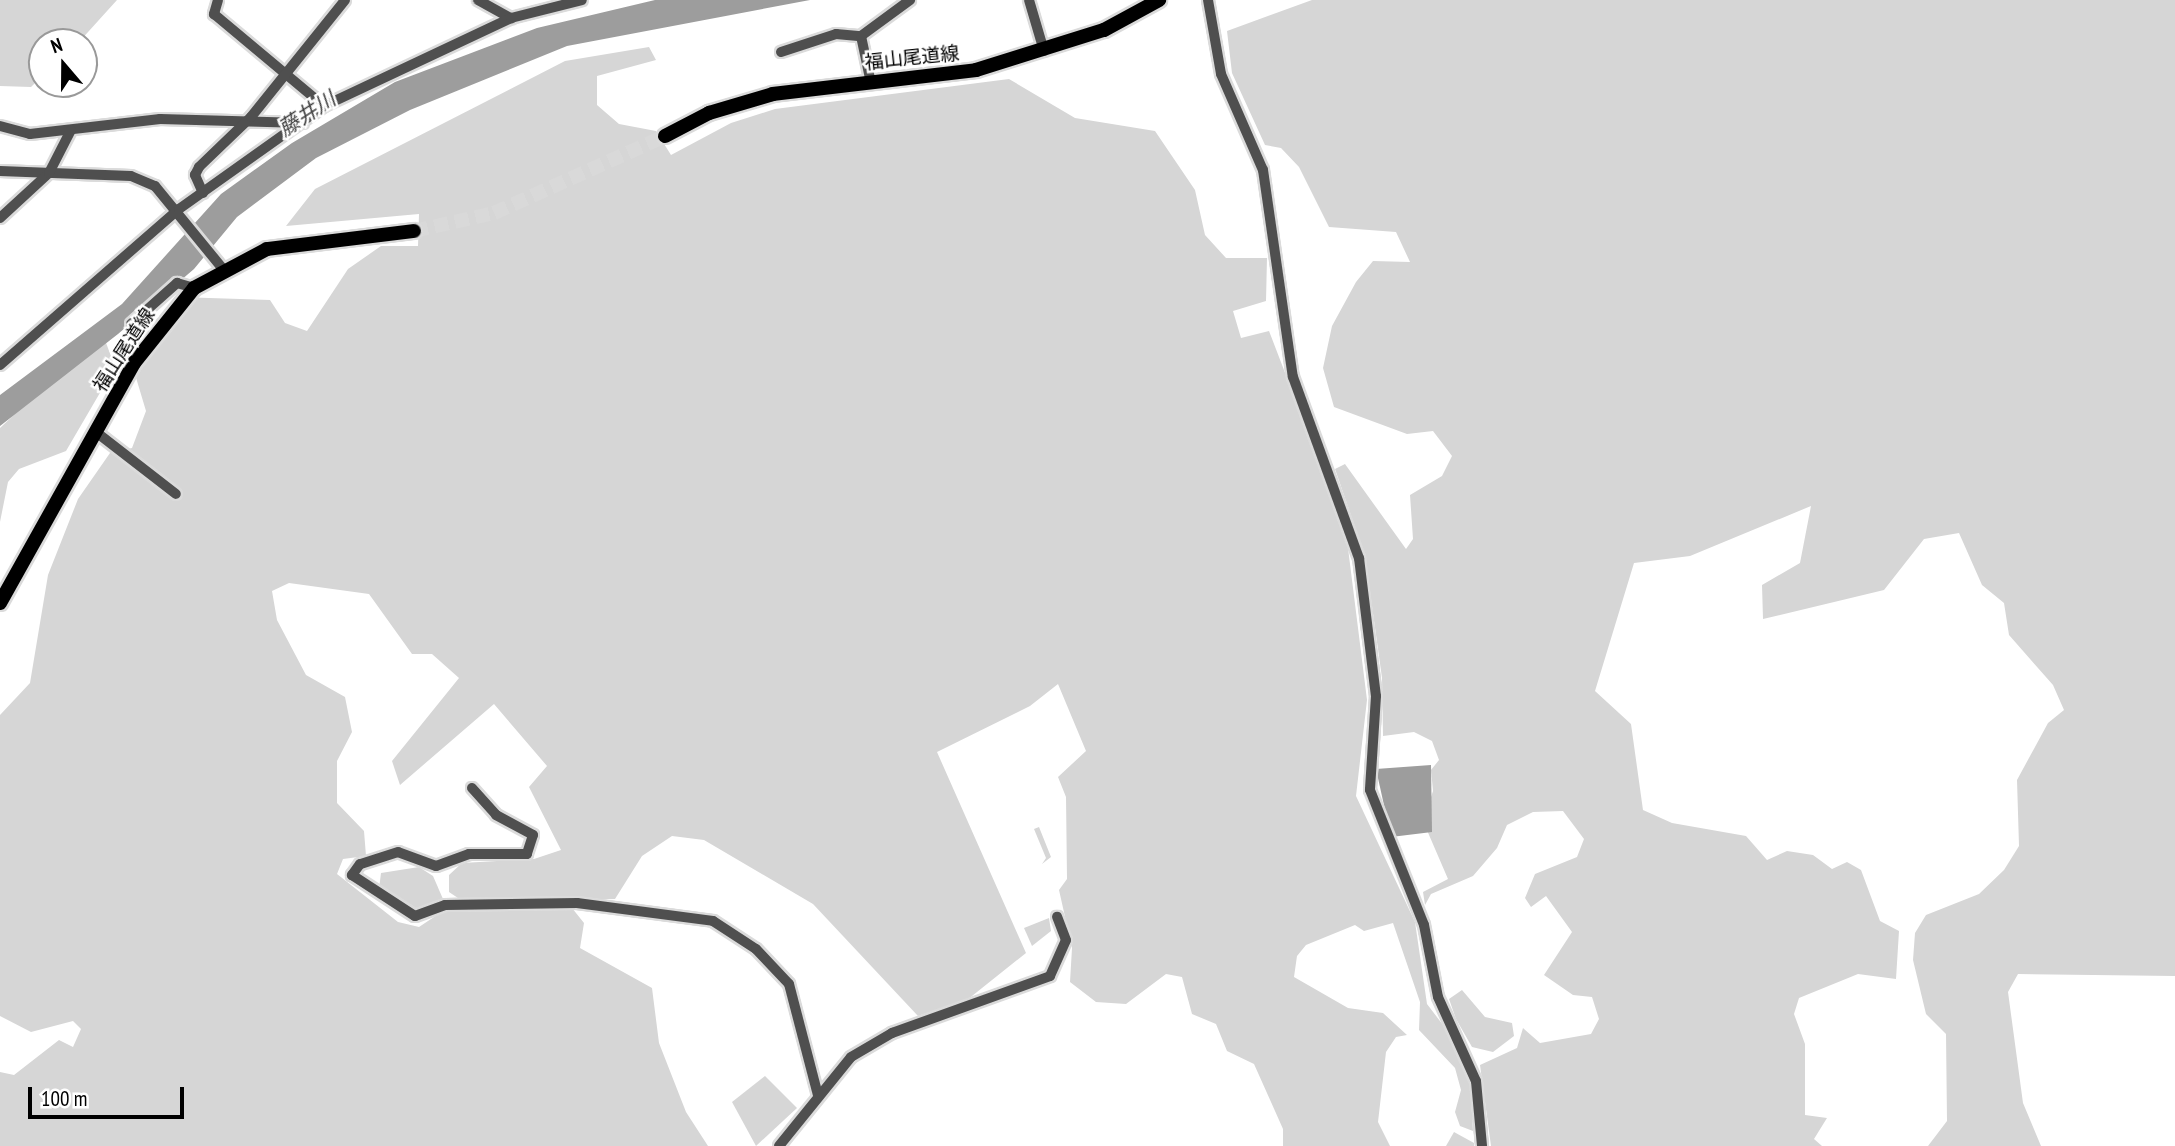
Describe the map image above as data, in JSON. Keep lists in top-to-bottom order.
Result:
{
  "streets": {
    "main road": ["福山尾道線"]
  },
  "water": ["藤井川"],
  "scale_bar": "100 m",
  "north": "top"
}
